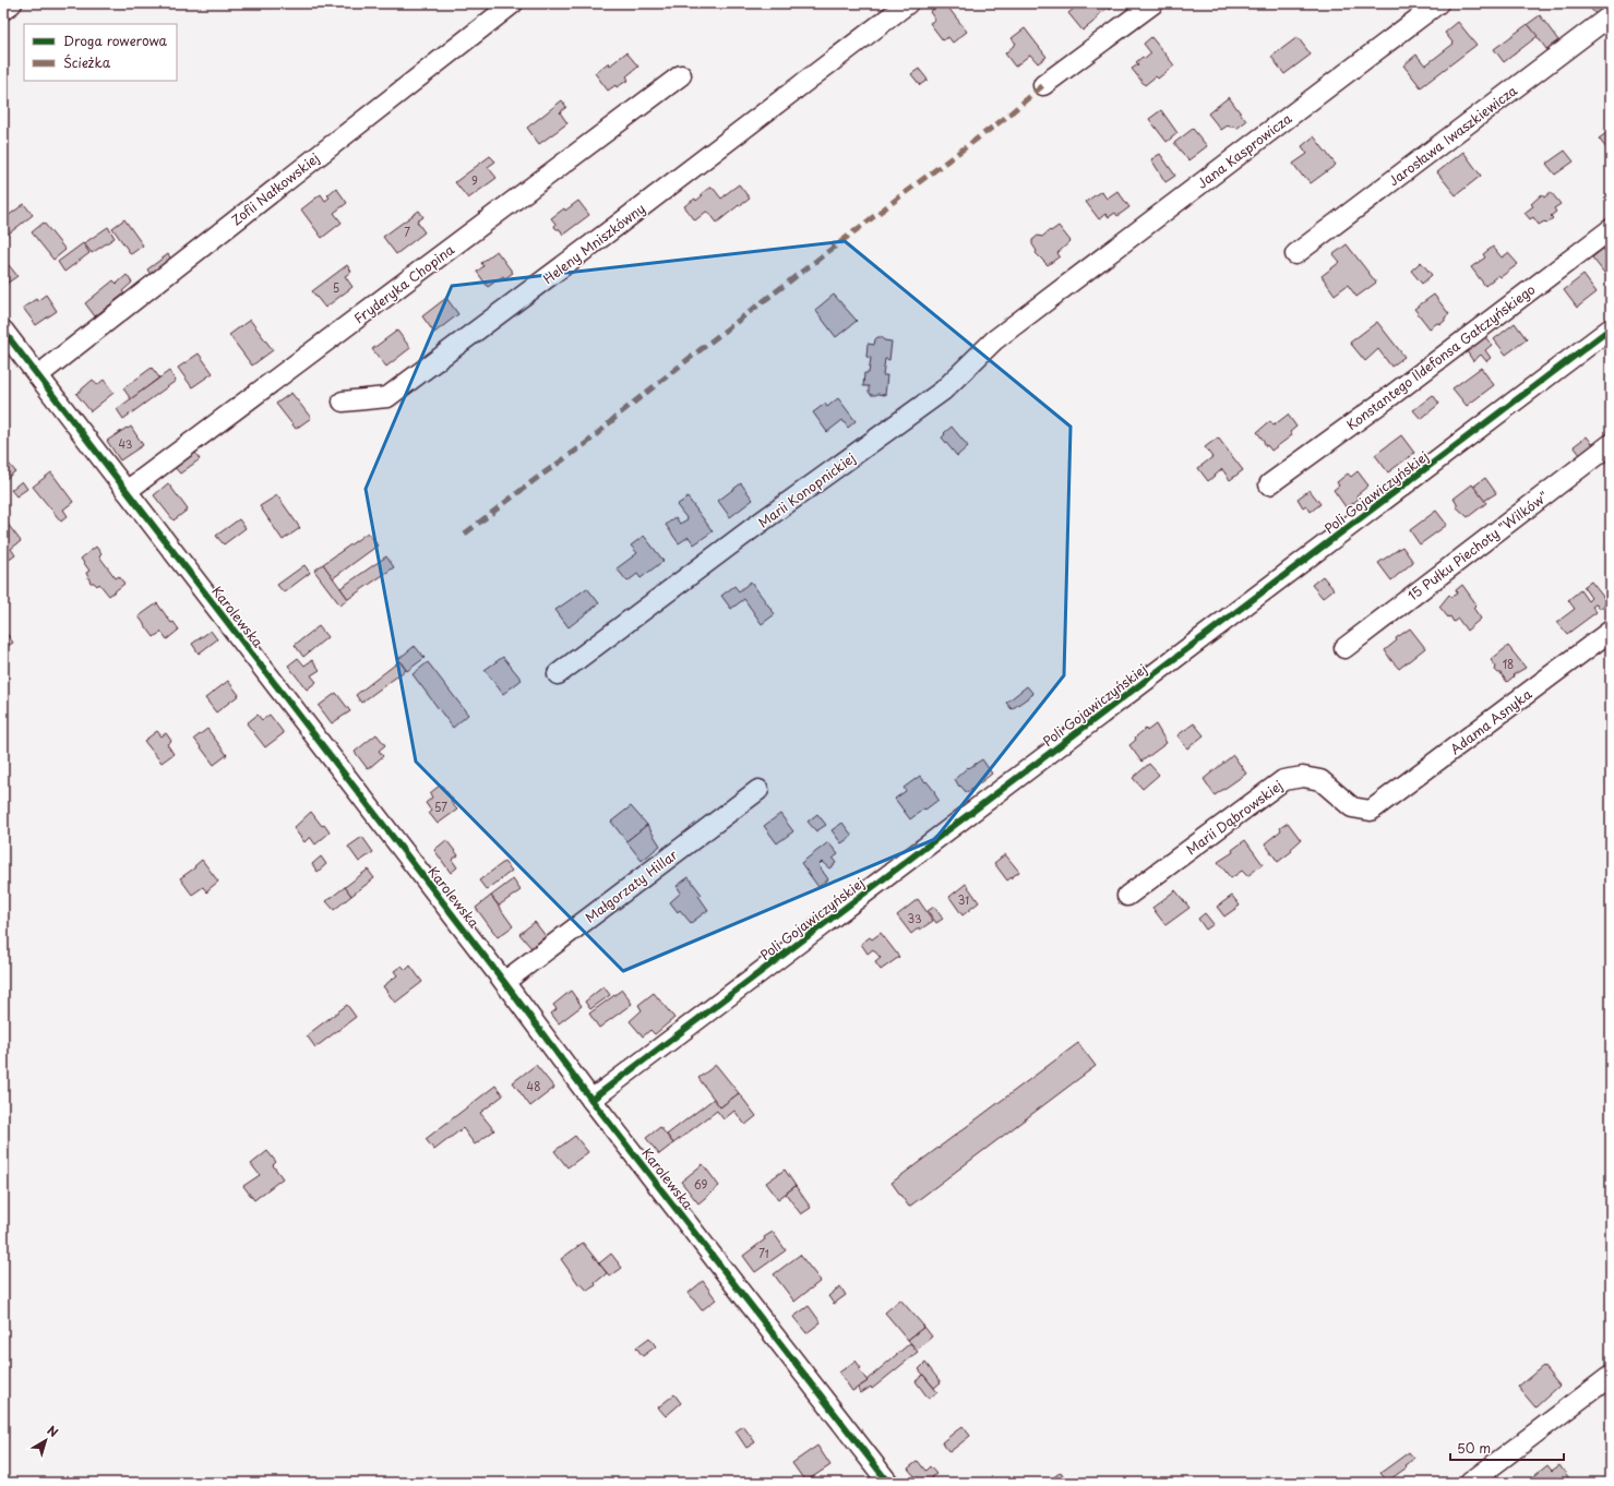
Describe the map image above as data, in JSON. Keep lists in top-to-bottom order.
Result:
{
  "streets": {
    "street": [
      "Jarosława Iwaszkiewicza",
      "Jana Kasprowicza",
      "Zofii Nałkowskiej",
      "Heleny Mniszkówny",
      "Fryderyka Chopina",
      "Konstantego Ildefonsa Gałczyńskiego",
      "Marii Konopnickiej",
      "Poli Gojawiczyńskiej",
      "15 Pułku Piechoty \"Wilków\"",
      "Karolewska",
      "Adama Asnyka",
      "Marii Dąbrowskiej",
      "Małgorzaty Hillar"
    ]
  },
  "crossings": [
    ["Jana Kasprowicza", "Marii Konopnickiej"],
    ["Zofii Nałkowskiej", "Karolewska"],
    ["Fryderyka Chopina", "Karolewska"],
    ["Poli Gojawiczyńskiej", "Karolewska"],
    ["Karolewska", "Małgorzaty Hillar"],
    ["Adama Asnyka", "Marii Dąbrowskiej"]
  ],
  "house_numbers": [
    "9",
    "7",
    "5",
    "43",
    "18",
    "57",
    "31",
    "33",
    "48",
    "69",
    "71"
  ],
  "legend": ["Droga rowerowa", "Ścieżka"],
  "scale_bar": "50 m",
  "north": "top right"
}
